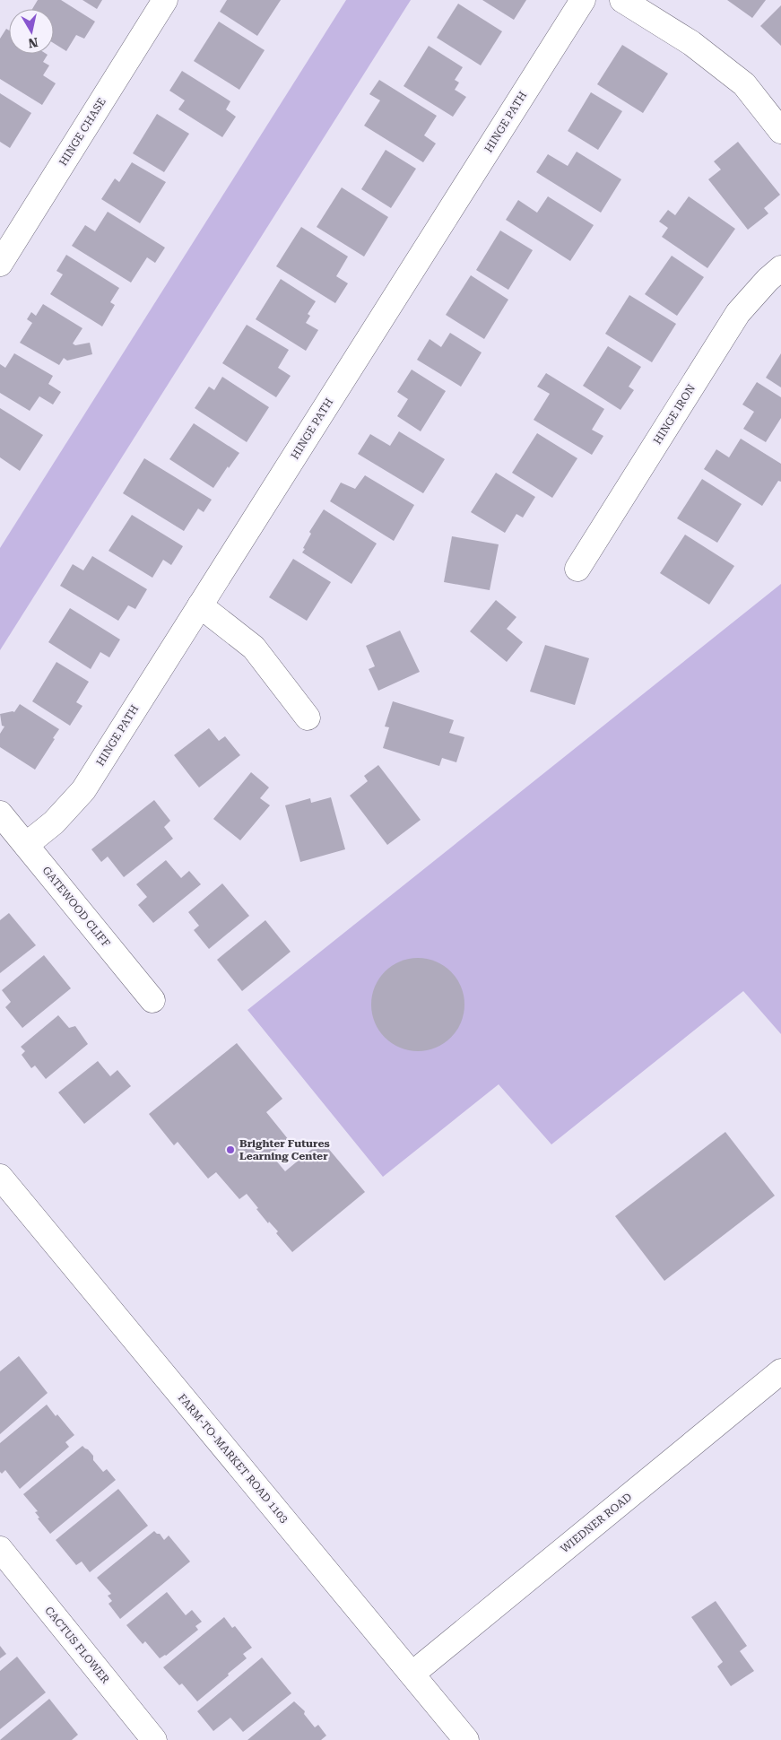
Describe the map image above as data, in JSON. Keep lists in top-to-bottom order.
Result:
{
  "streets": {
    "street": [
      "HINGE PATH",
      "HINGE CHASE",
      "HINGE IRON",
      "GATEWOOD CLIFF",
      "FARM-TO-MARKET ROAD 1103",
      "WIEDNER ROAD",
      "CACTUS FLOWER"
    ]
  },
  "crossings": [
    ["HINGE PATH", "GATEWOOD CLIFF"],
    ["FARM-TO-MARKET ROAD 1103", "WIEDNER ROAD"]
  ],
  "places": ["Brighter Futures Learning Center"],
  "north": "bottom"
}
